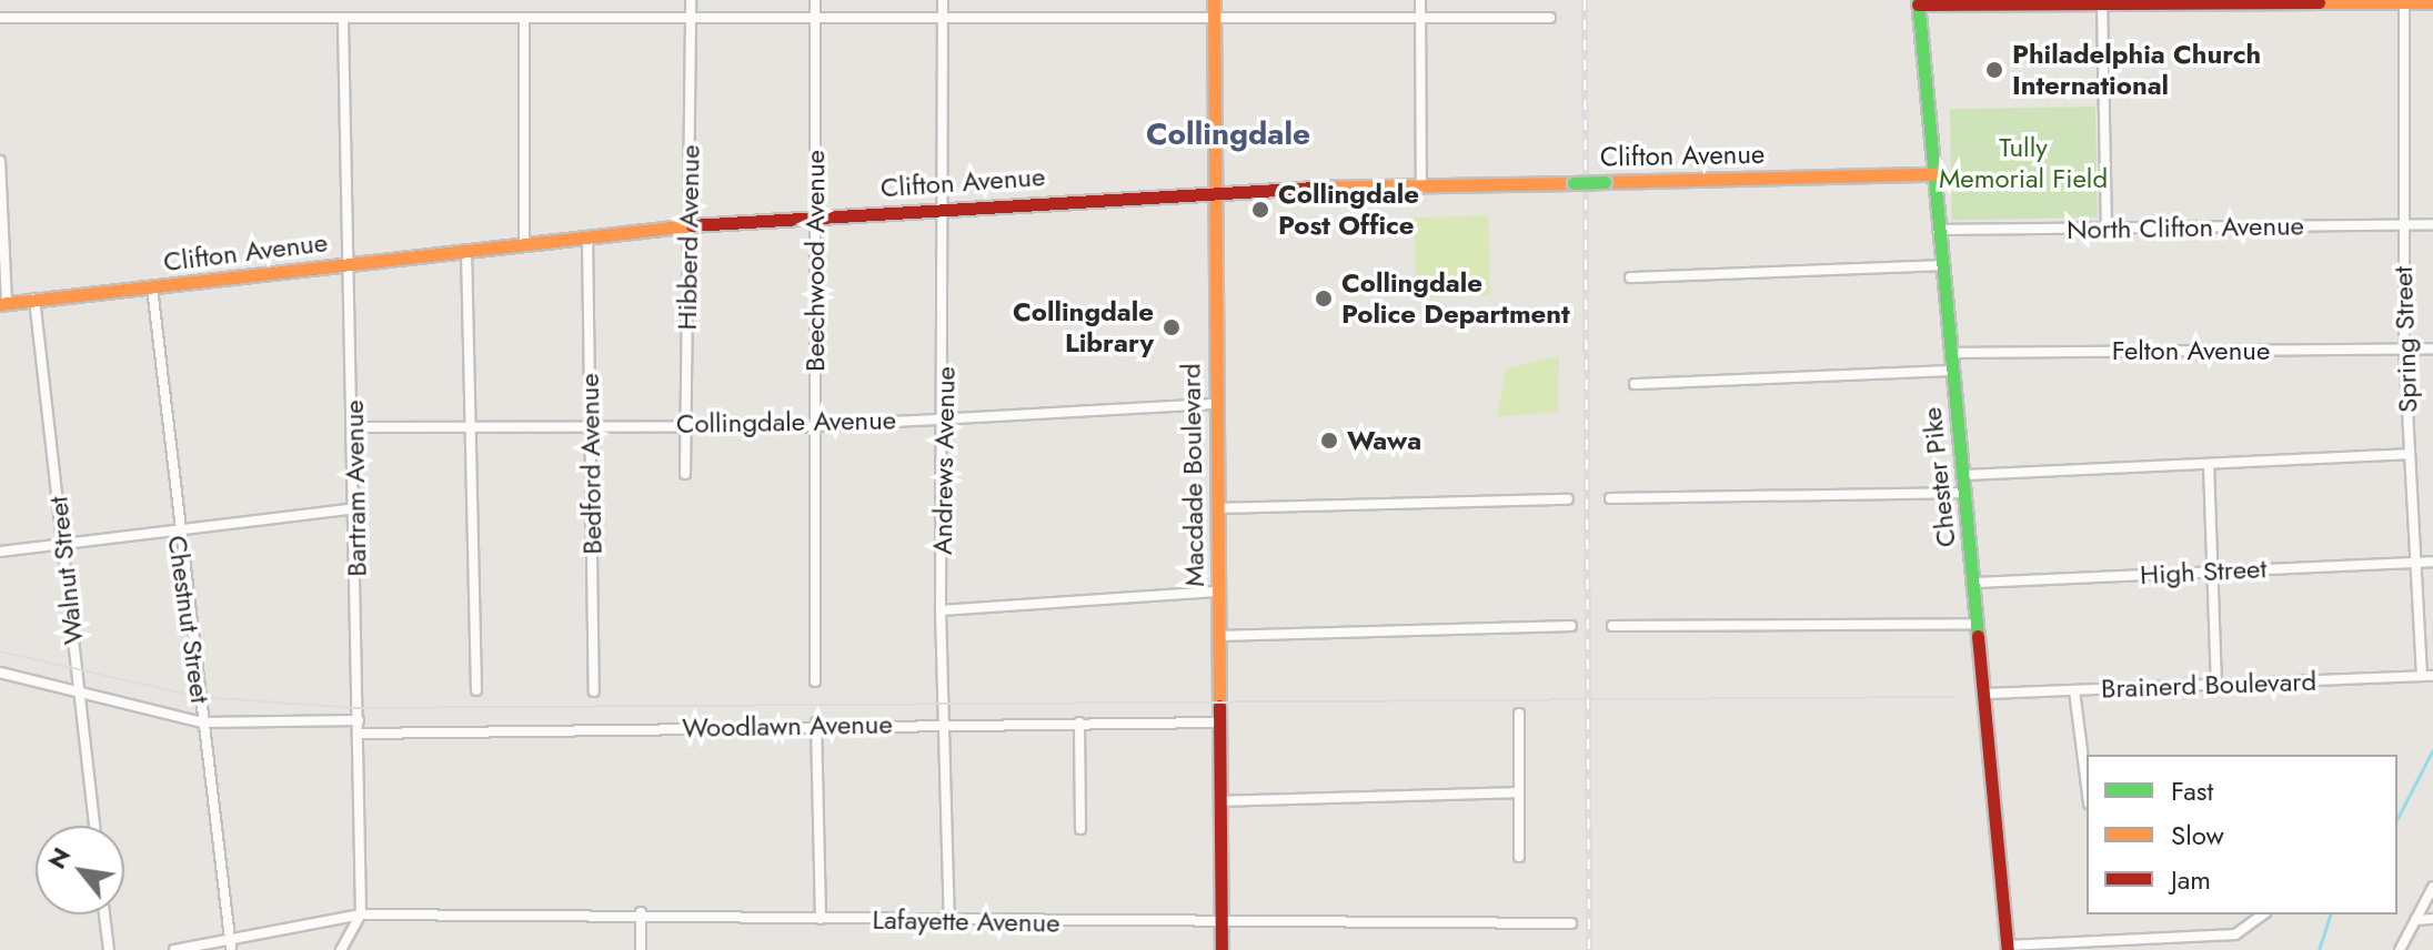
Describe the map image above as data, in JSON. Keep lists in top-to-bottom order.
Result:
{
  "streets": {
    "street": [
      "Clifton Avenue",
      "North Clifton Avenue",
      "Hibberd Avenue",
      "Beechwood Avenue",
      "Spring Street",
      "Felton Avenue",
      "Collingdale Avenue",
      "Andrews Avenue",
      "Bedford Avenue",
      "Macdade Boulevard",
      "Chester Pike",
      "Bartram Avenue",
      "Walnut Street",
      "High Street",
      "Chestnut Street",
      "Brainerd Boulevard",
      "Woodlawn Avenue",
      "Lafayette Avenue"
    ]
  },
  "crossings": [
    ["Clifton Avenue", "Hibberd Avenue"],
    ["Clifton Avenue", "Beechwood Avenue"],
    ["Clifton Avenue", "Andrews Avenue"],
    ["Clifton Avenue", "Bedford Avenue"],
    ["Clifton Avenue", "Macdade Boulevard"],
    ["Clifton Avenue", "Chester Pike"],
    ["Clifton Avenue", "Bartram Avenue"],
    ["Clifton Avenue", "Walnut Street"],
    ["Clifton Avenue", "Chestnut Street"],
    ["North Clifton Avenue", "Spring Street"],
    ["North Clifton Avenue", "Chester Pike"],
    ["Hibberd Avenue", "Collingdale Avenue"],
    ["Beechwood Avenue", "Collingdale Avenue"],
    ["Spring Street", "Felton Avenue"],
    ["Spring Street", "High Street"],
    ["Spring Street", "Brainerd Boulevard"],
    ["Felton Avenue", "Chester Pike"],
    ["Collingdale Avenue", "Andrews Avenue"],
    ["Collingdale Avenue", "Bedford Avenue"],
    ["Collingdale Avenue", "Macdade Boulevard"],
    ["Collingdale Avenue", "Bartram Avenue"],
    ["Andrews Avenue", "Woodlawn Avenue"],
    ["Andrews Avenue", "Lafayette Avenue"],
    ["Macdade Boulevard", "Woodlawn Avenue"],
    ["Macdade Boulevard", "Lafayette Avenue"],
    ["Chester Pike", "High Street"],
    ["Chester Pike", "Brainerd Boulevard"],
    ["Bartram Avenue", "Woodlawn Avenue"],
    ["Bartram Avenue", "Lafayette Avenue"],
    ["Chestnut Street", "Lafayette Avenue"]
  ],
  "districts": ["Collingdale"],
  "parks": ["Tully Memorial Field"],
  "places": [
    "Philadelphia Church International",
    "Collingdale Post Office",
    "Collingdale Police Department",
    "Collingdale Library",
    "Wawa"
  ],
  "legend": ["Fast", "Slow", "Jam"],
  "north": "top left"
}
